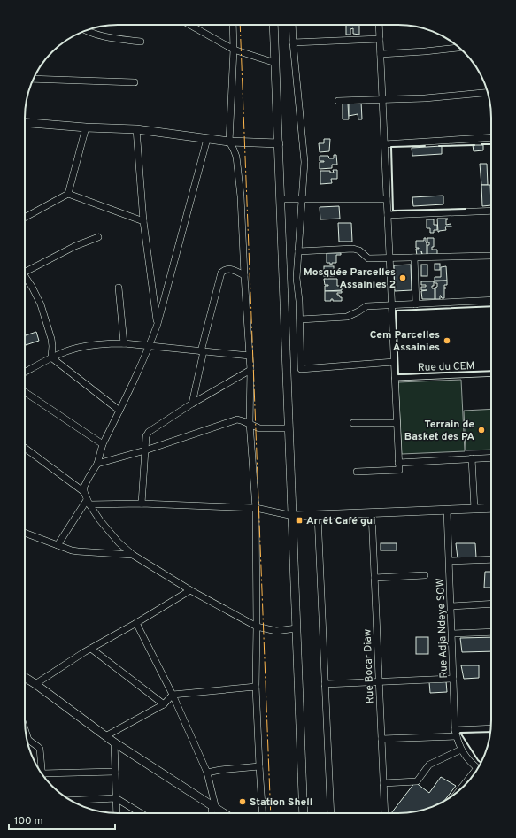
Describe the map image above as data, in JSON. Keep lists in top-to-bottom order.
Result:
{
  "streets": {
    "street": ["Rue du CEM", "Rue Adja Ndeye SOW", "Rue Bocar Diaw"]
  },
  "places": {
    "other": [
      "Mosquée Parcelles Assainies 2",
      "Cem Parcelles Assainies",
      "Terrain de Basket des PA",
      "Station Shell"
    ],
    "transit": ["Arrêt Café gui"]
  },
  "scale_bar": "100 m"
}
